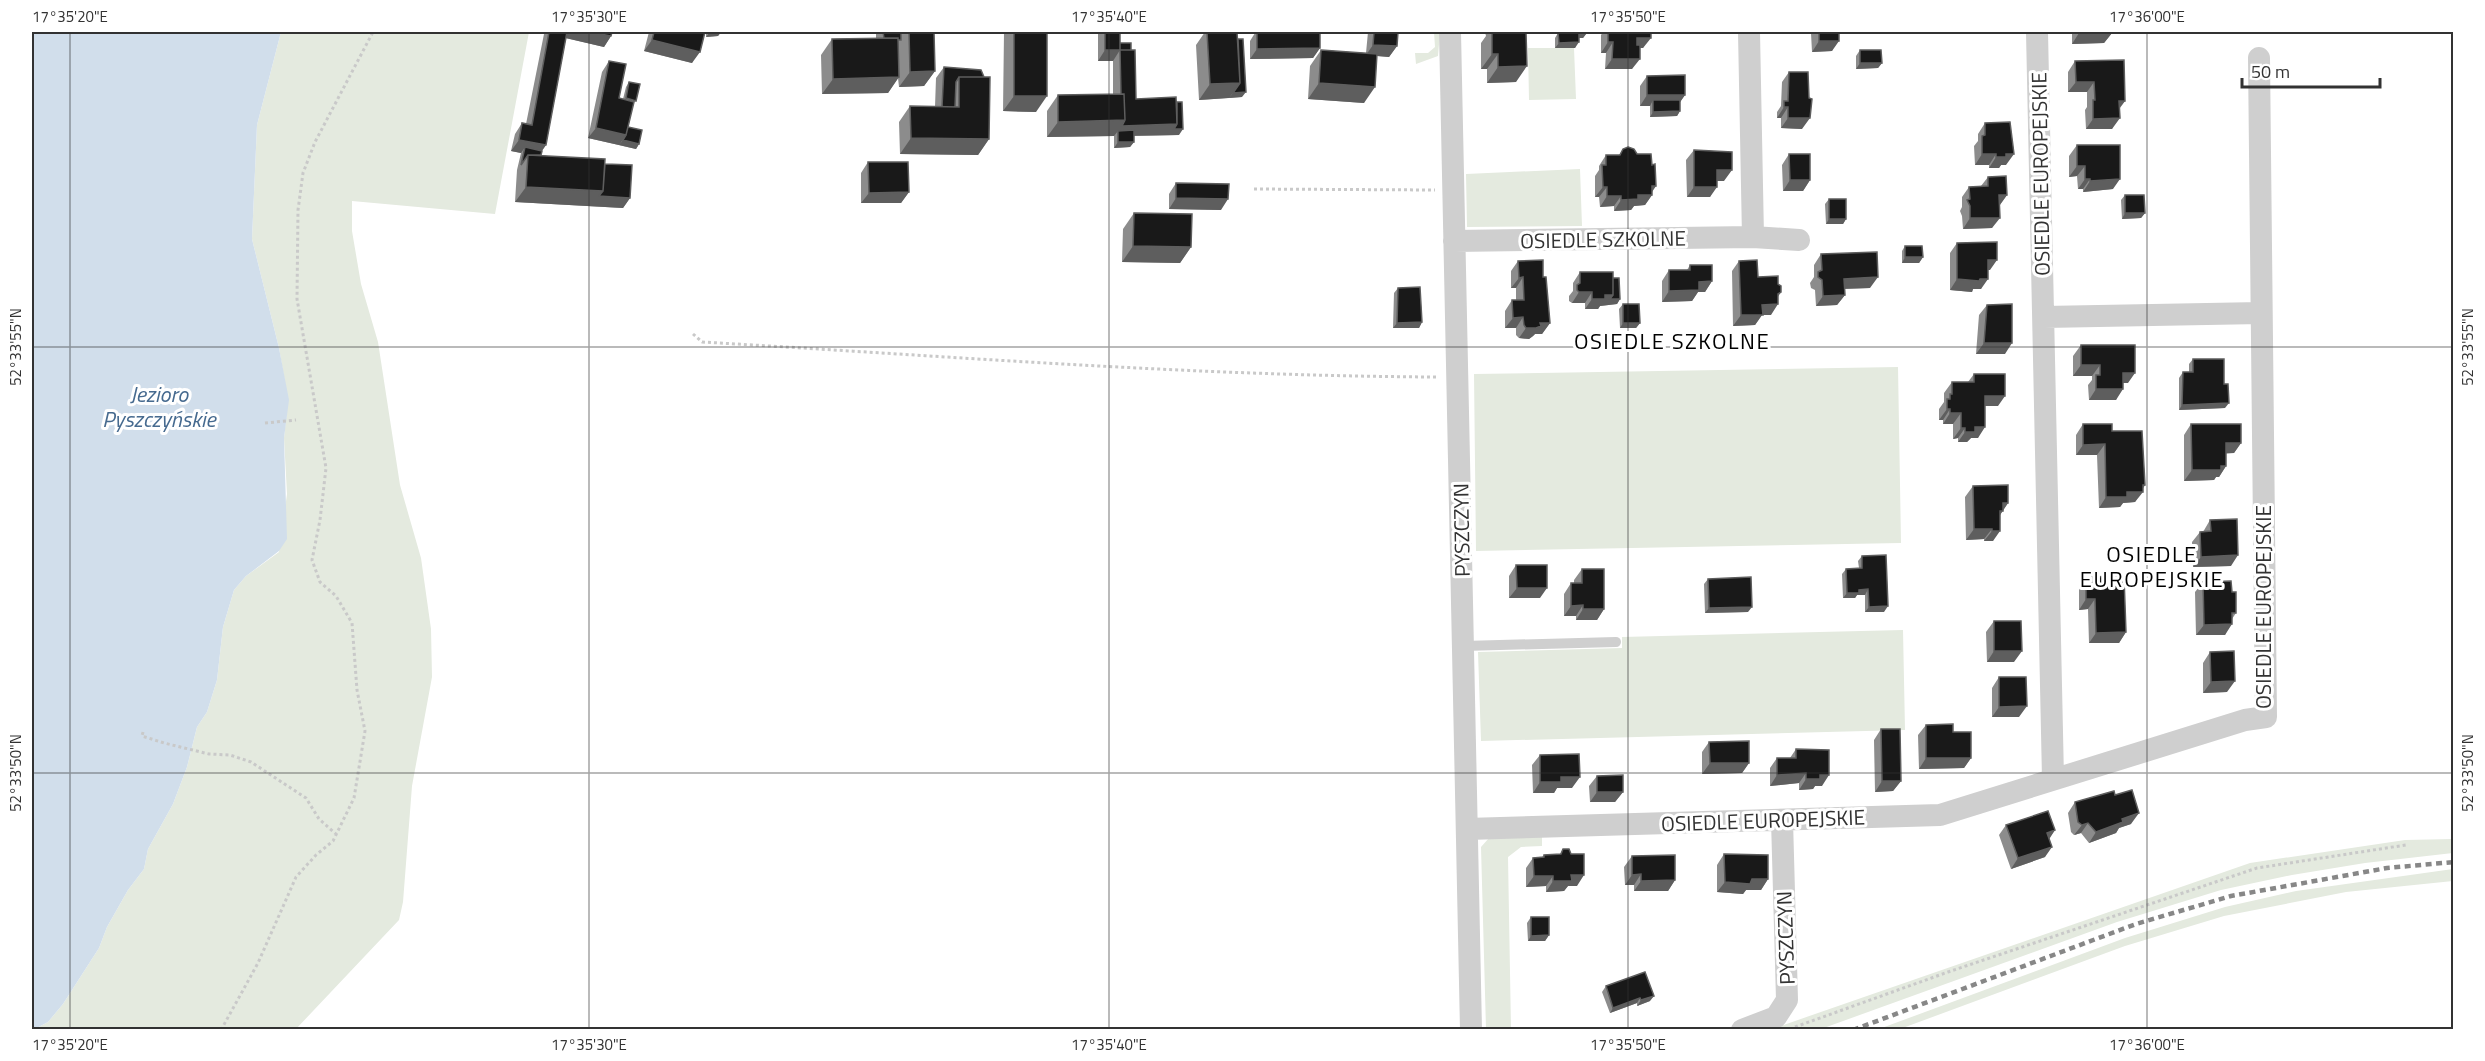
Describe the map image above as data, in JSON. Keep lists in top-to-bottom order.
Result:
{
  "streets": {
    "street": ["OSIEDLE EUROPEJSKIE", "OSIEDLE SZKOLNE", "PYSZCZYN"]
  },
  "crossings": [
    ["OSIEDLE EUROPEJSKIE", "PYSZCZYN"],
    ["OSIEDLE SZKOLNE", "PYSZCZYN"]
  ],
  "districts": ["OSIEDLE SZKOLNE", "OSIEDLE EUROPEJSKIE"],
  "water": ["Jezioro Pyszczyńskie"],
  "scale_bar": "50 m",
  "coordinates": [
    "17°35'20\"E",
    "17°35'30\"E",
    "17°35'40\"E",
    "17°35'50\"E",
    "17°36'00\"E",
    "52°33'55\"N",
    "52°33'50\"N"
  ]
}
